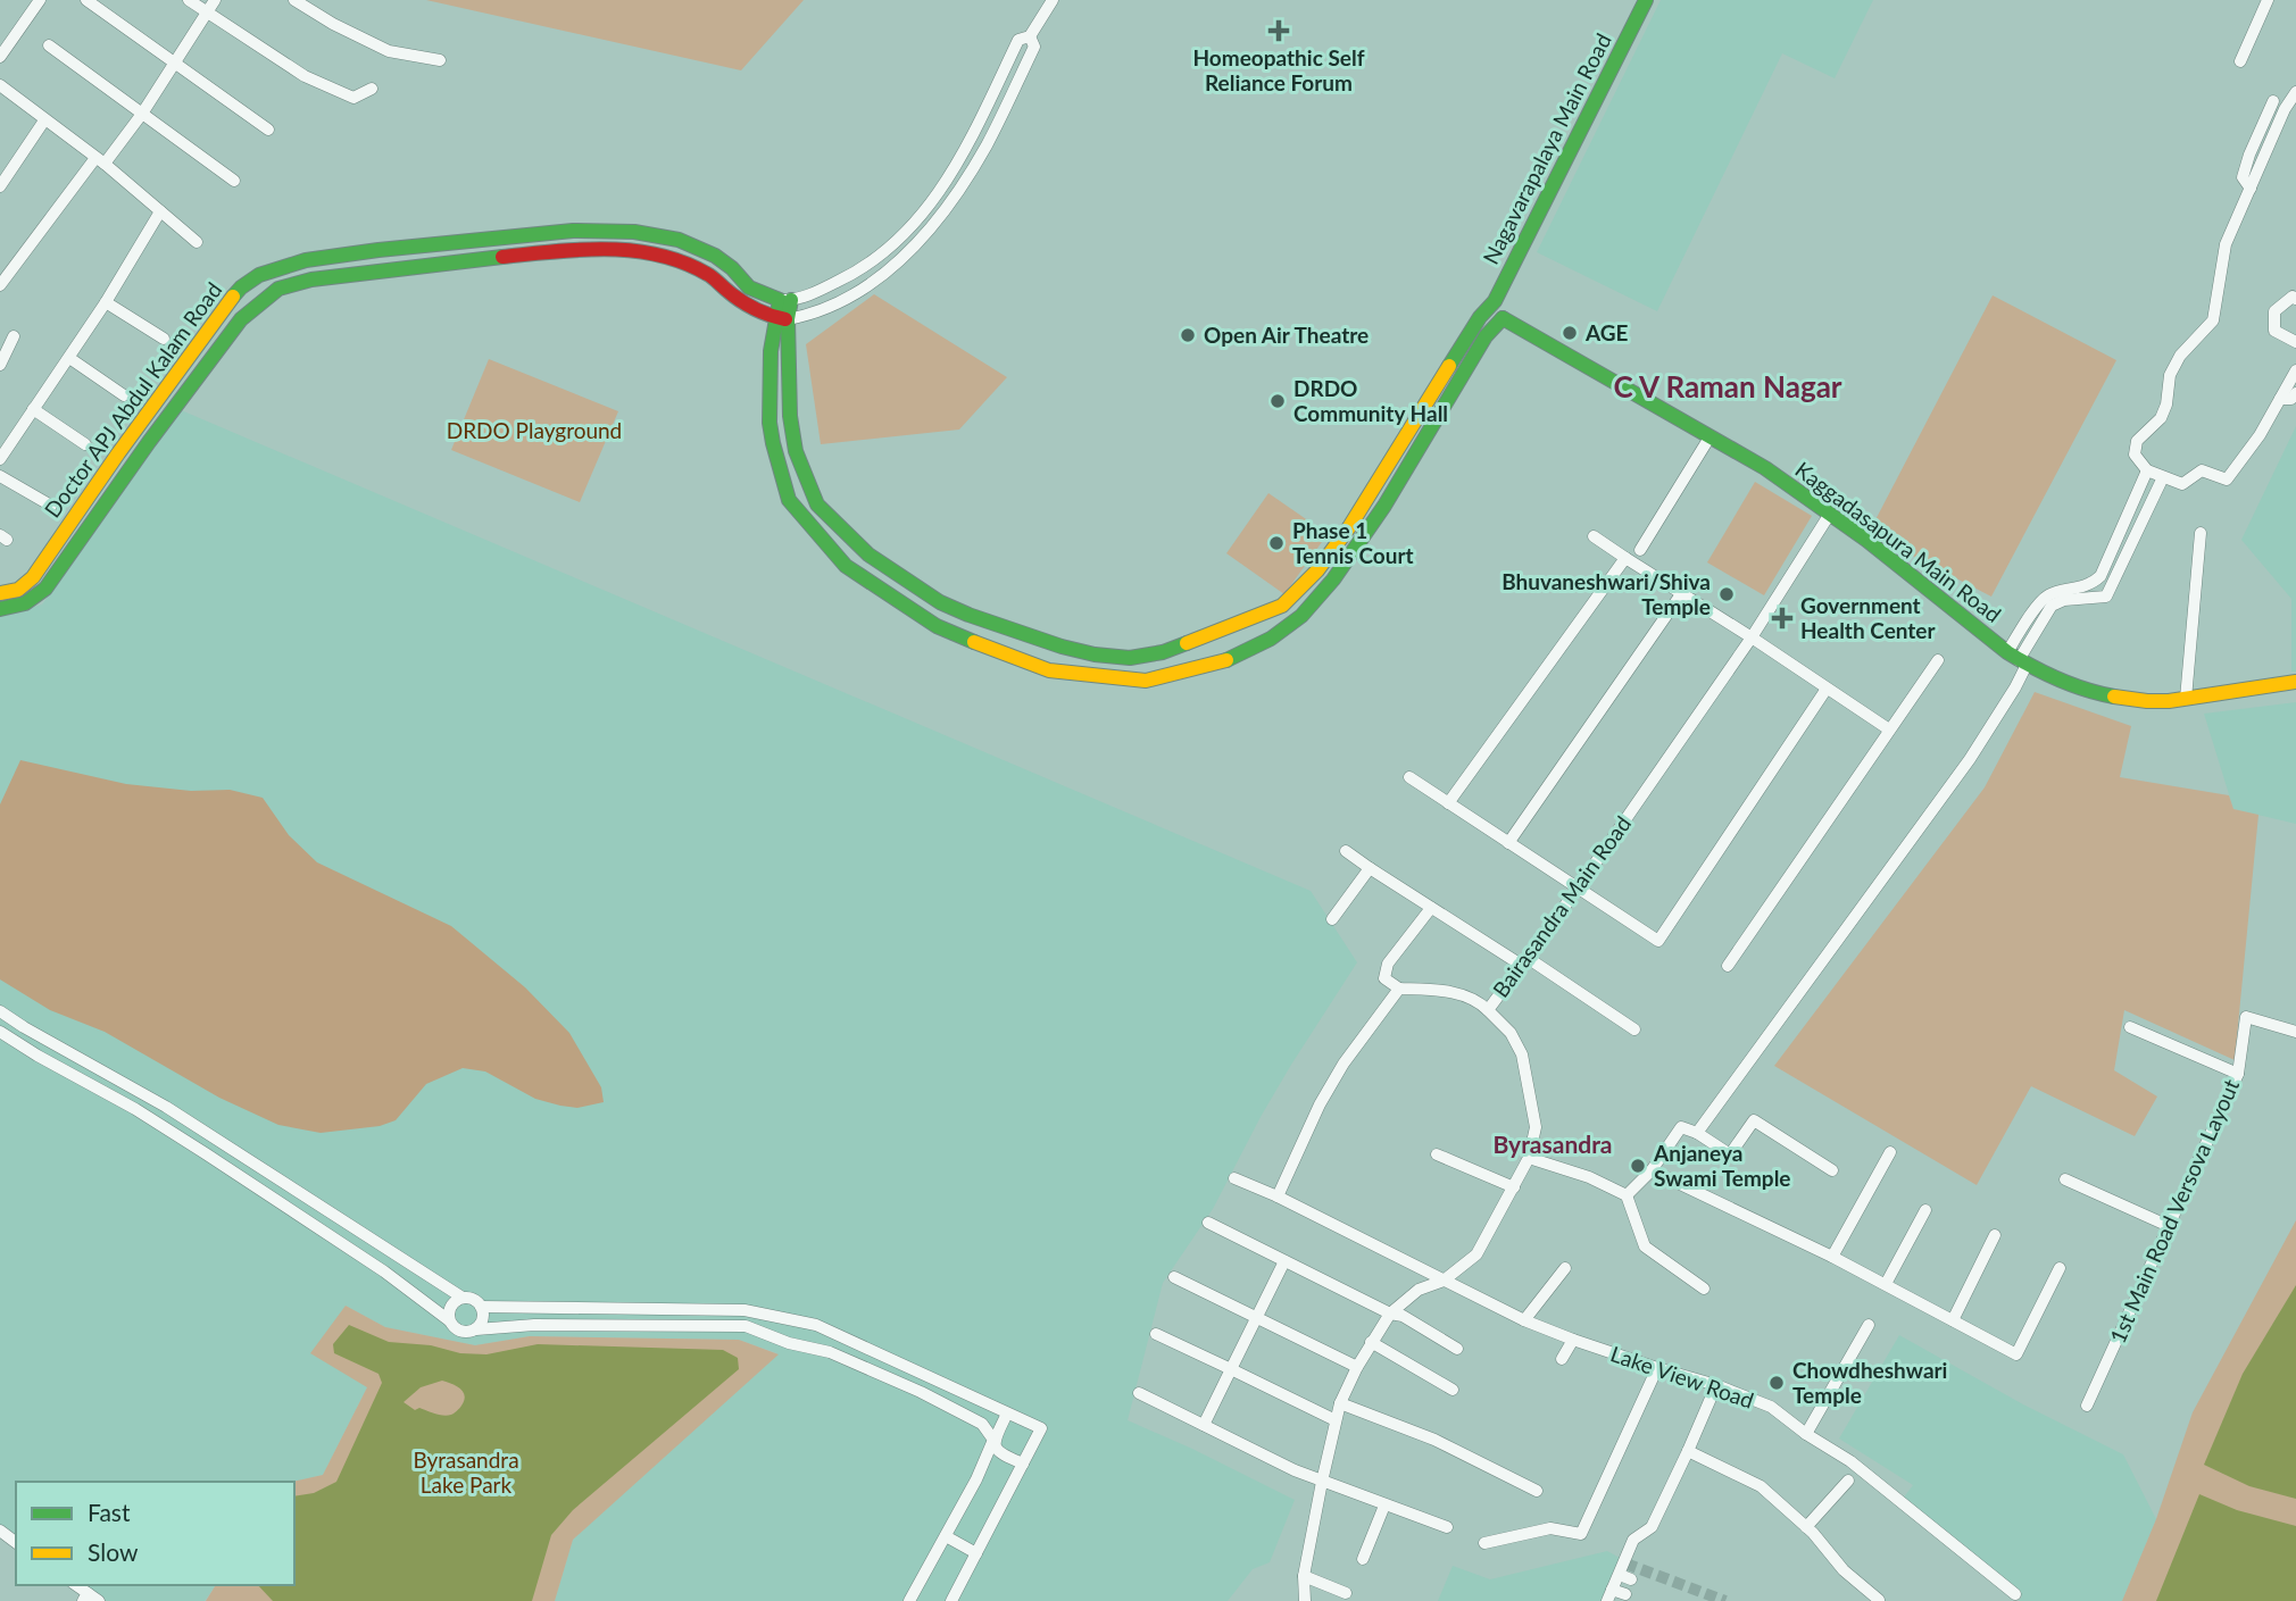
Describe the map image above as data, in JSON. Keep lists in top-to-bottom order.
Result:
{
  "streets": {
    "street": [
      "Nagavarapalaya Main Road",
      "Doctor APJ Abdul Kalam Road",
      "Kaggadasapura Main Road",
      "Bairasandra Main Road",
      "1st Main Road Versova Layout",
      "Lake View Road"
    ]
  },
  "crossings": [
    ["Kaggadasapura Main Road", "Bairasandra Main Road"],
    ["Bairasandra Main Road", "Lake View Road"]
  ],
  "districts": ["C V Raman Nagar", "Byrasandra"],
  "parks": ["DRDO Playground", "Byrasandra Lake Park"],
  "places": {
    "health": ["Homeopathic Self Reliance Forum", "Government Health Center"],
    "other": [
      "AGE",
      "Open Air Theatre",
      "DRDO Community Hall",
      "Phase 1 Tennis Court",
      "Bhuvaneshwari/Shiva Temple",
      "Anjaneya Swami Temple",
      "Chowdheshwari Temple"
    ]
  },
  "legend": ["Fast", "Slow"]
}
